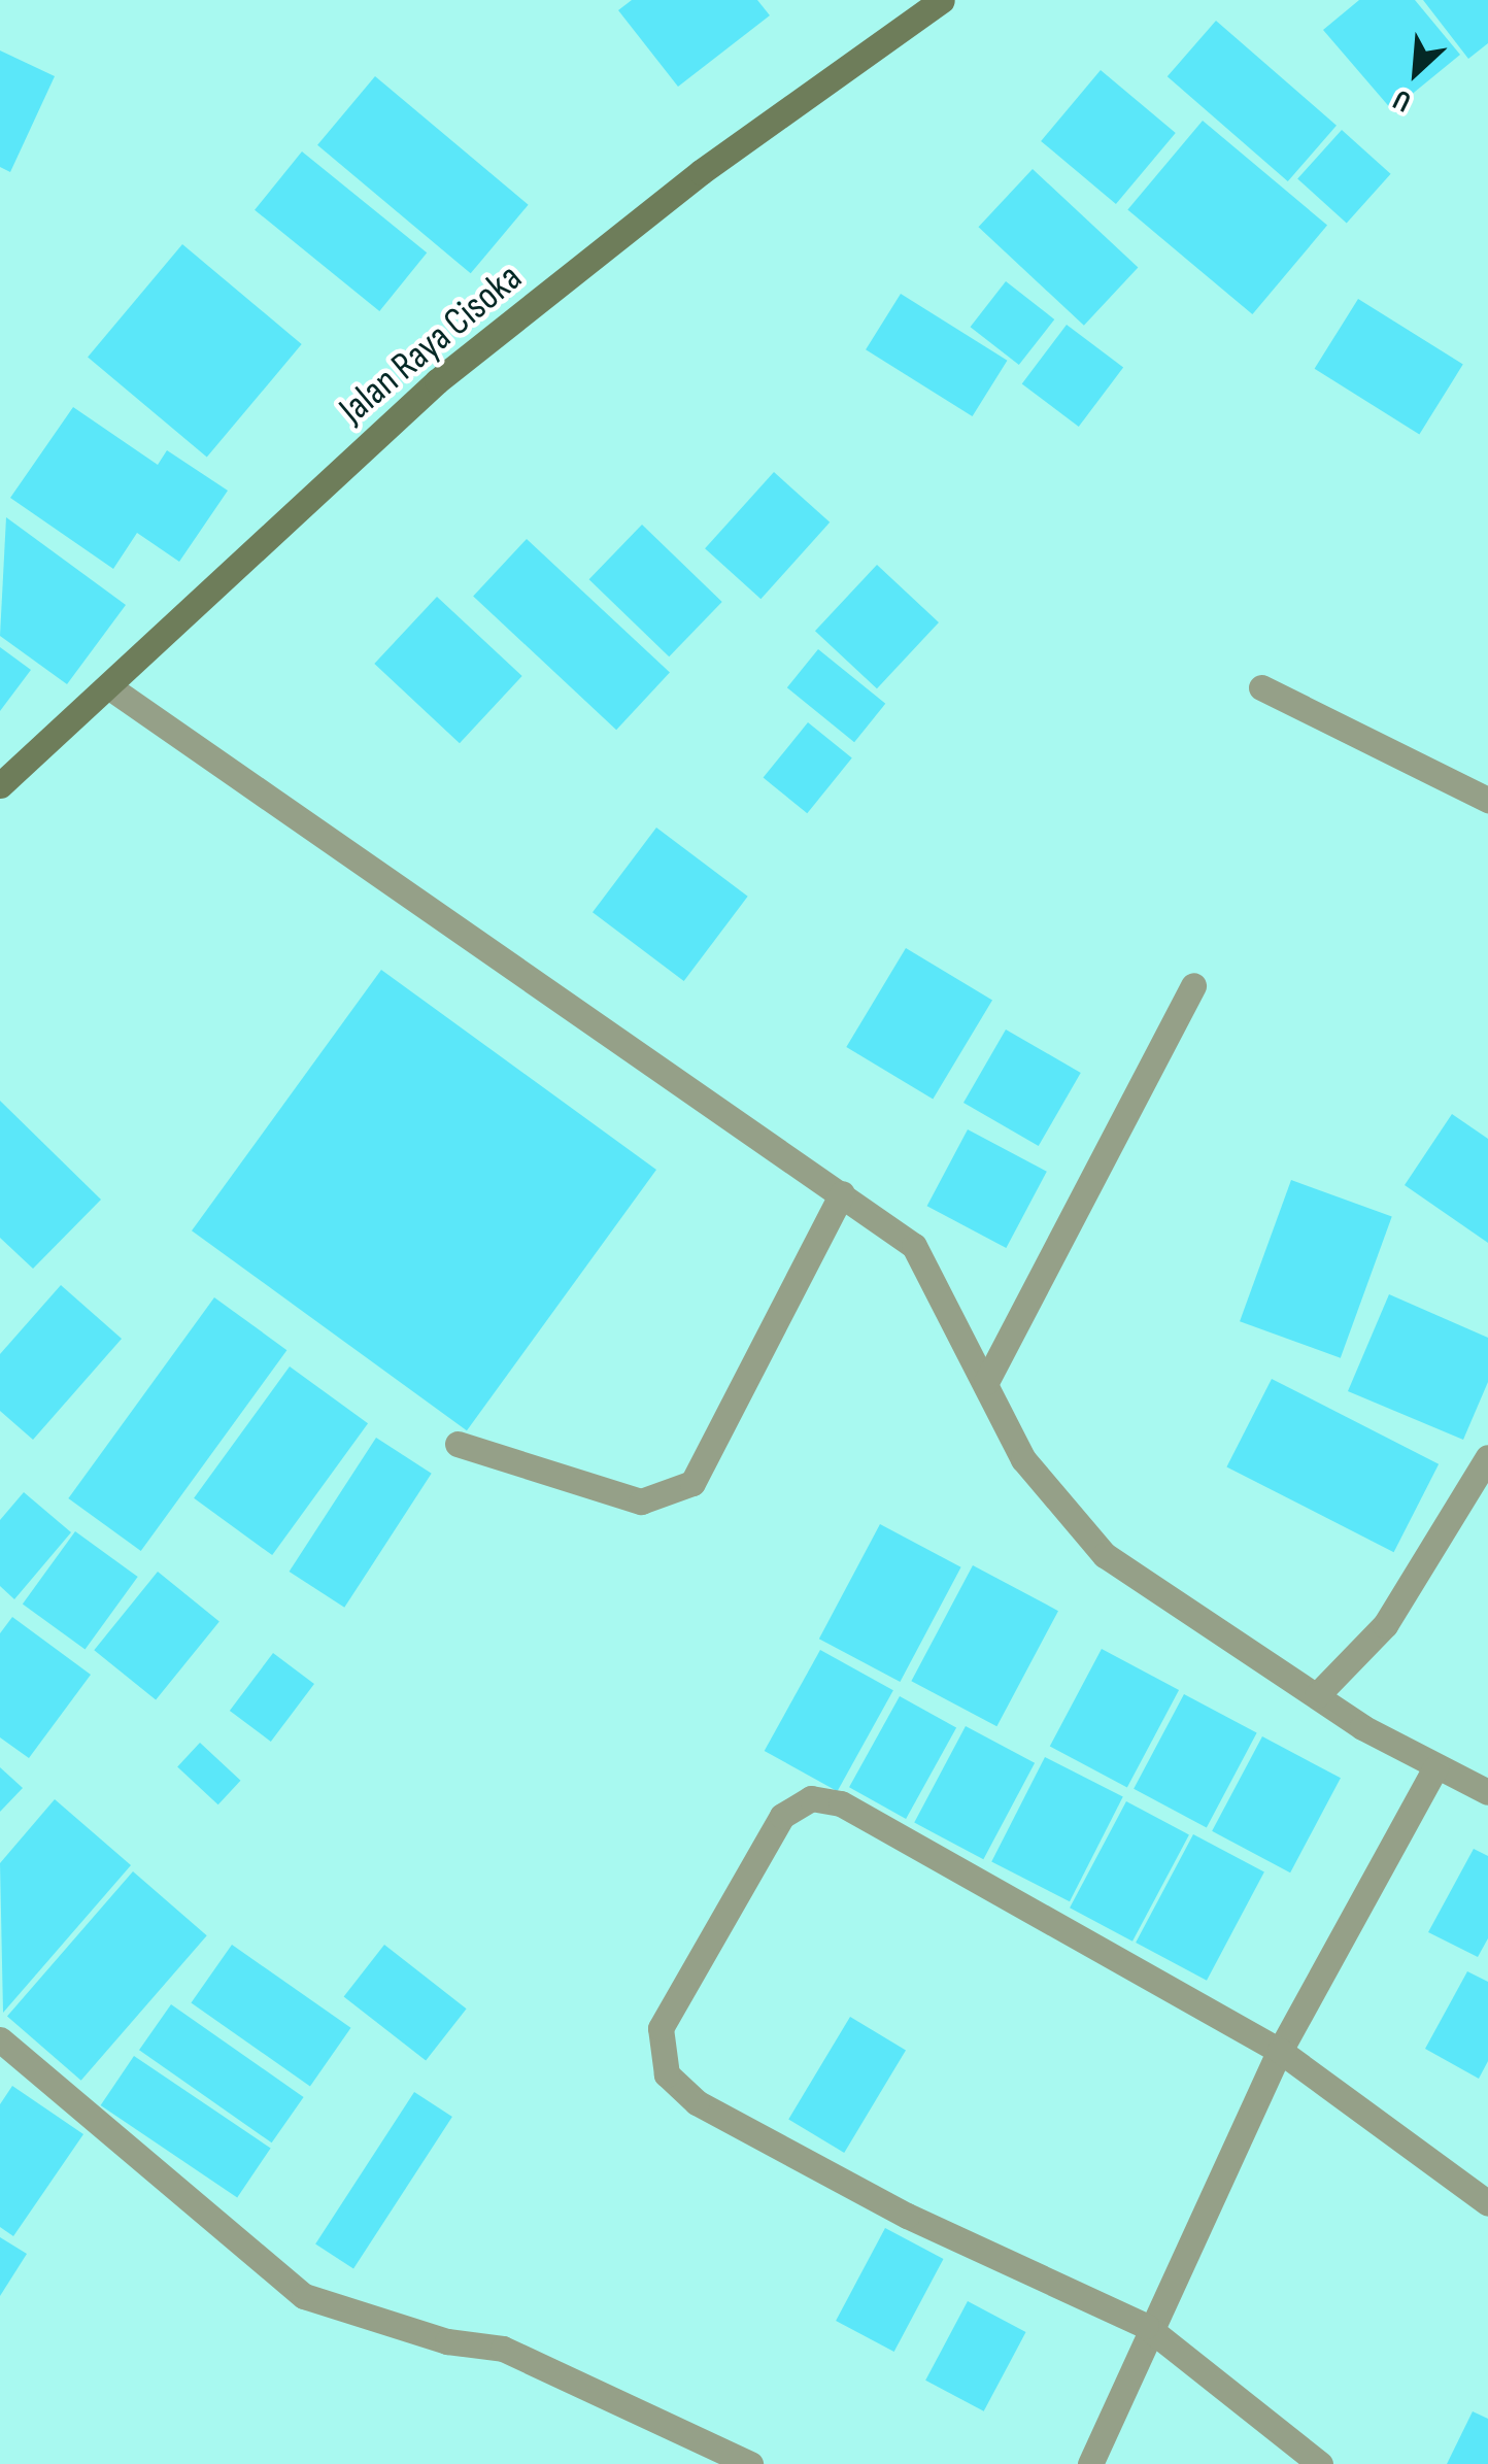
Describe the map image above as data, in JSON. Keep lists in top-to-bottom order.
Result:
{
  "streets": {
    "street": ["Jalan Raya Cisoka"]
  },
  "north": "bottom left"
}
